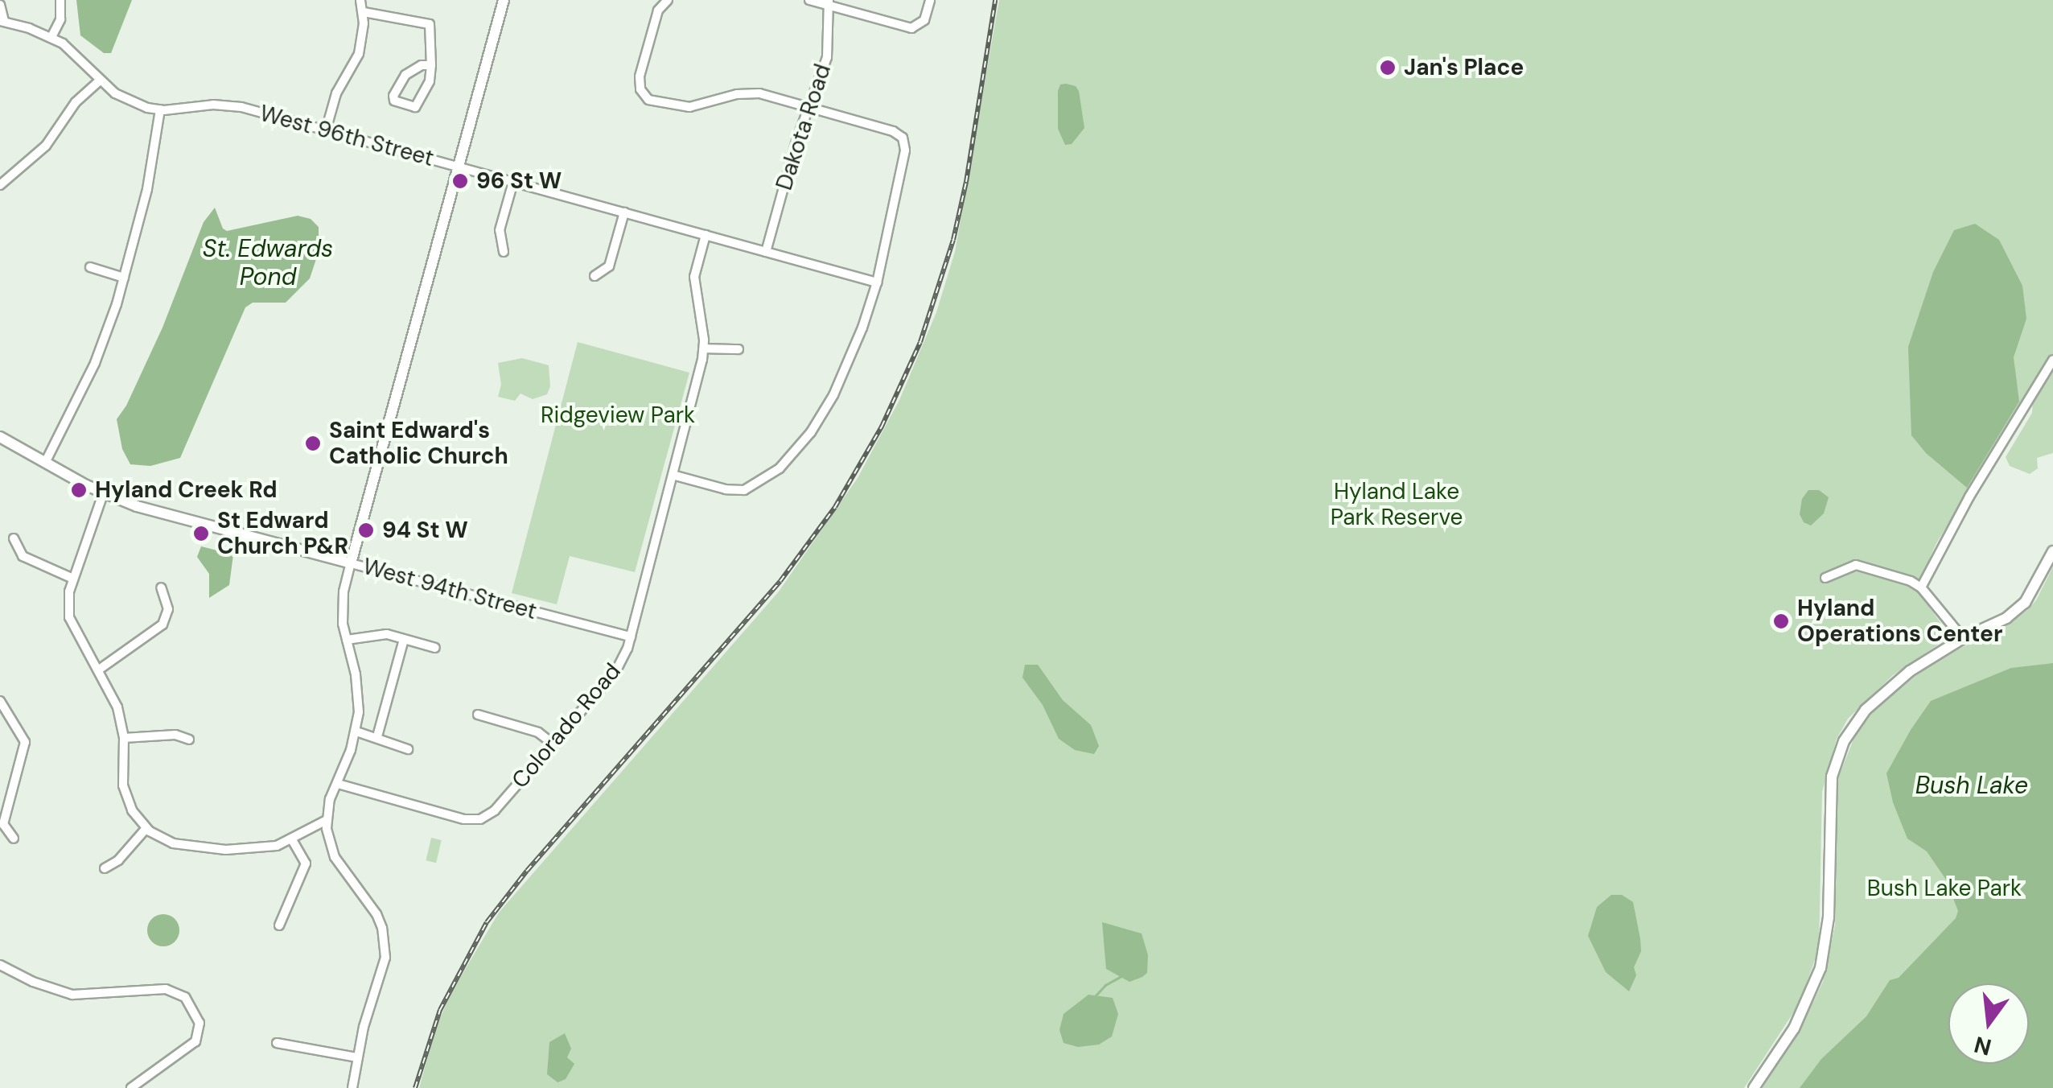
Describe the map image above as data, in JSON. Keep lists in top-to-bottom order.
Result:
{
  "streets": {
    "street": [
      "Dakota Road",
      "West 96th Street",
      "West 94th Street",
      "Colorado Road"
    ]
  },
  "crossings": [
    ["Dakota Road", "West 96th Street"],
    ["West 94th Street", "Colorado Road"]
  ],
  "water": ["St. Edwards Pond", "Bush Lake"],
  "parks": ["Ridgeview Park", "Hyland Lake Park Reserve", "Bush Lake Park"],
  "places": [
    "Jan's Place",
    "96 St W",
    "Saint Edward's Catholic Church",
    "Hyland Creek Rd",
    "94 St W",
    "St Edward Church P&R",
    "Hyland Operations Center"
  ],
  "north": "bottom"
}
